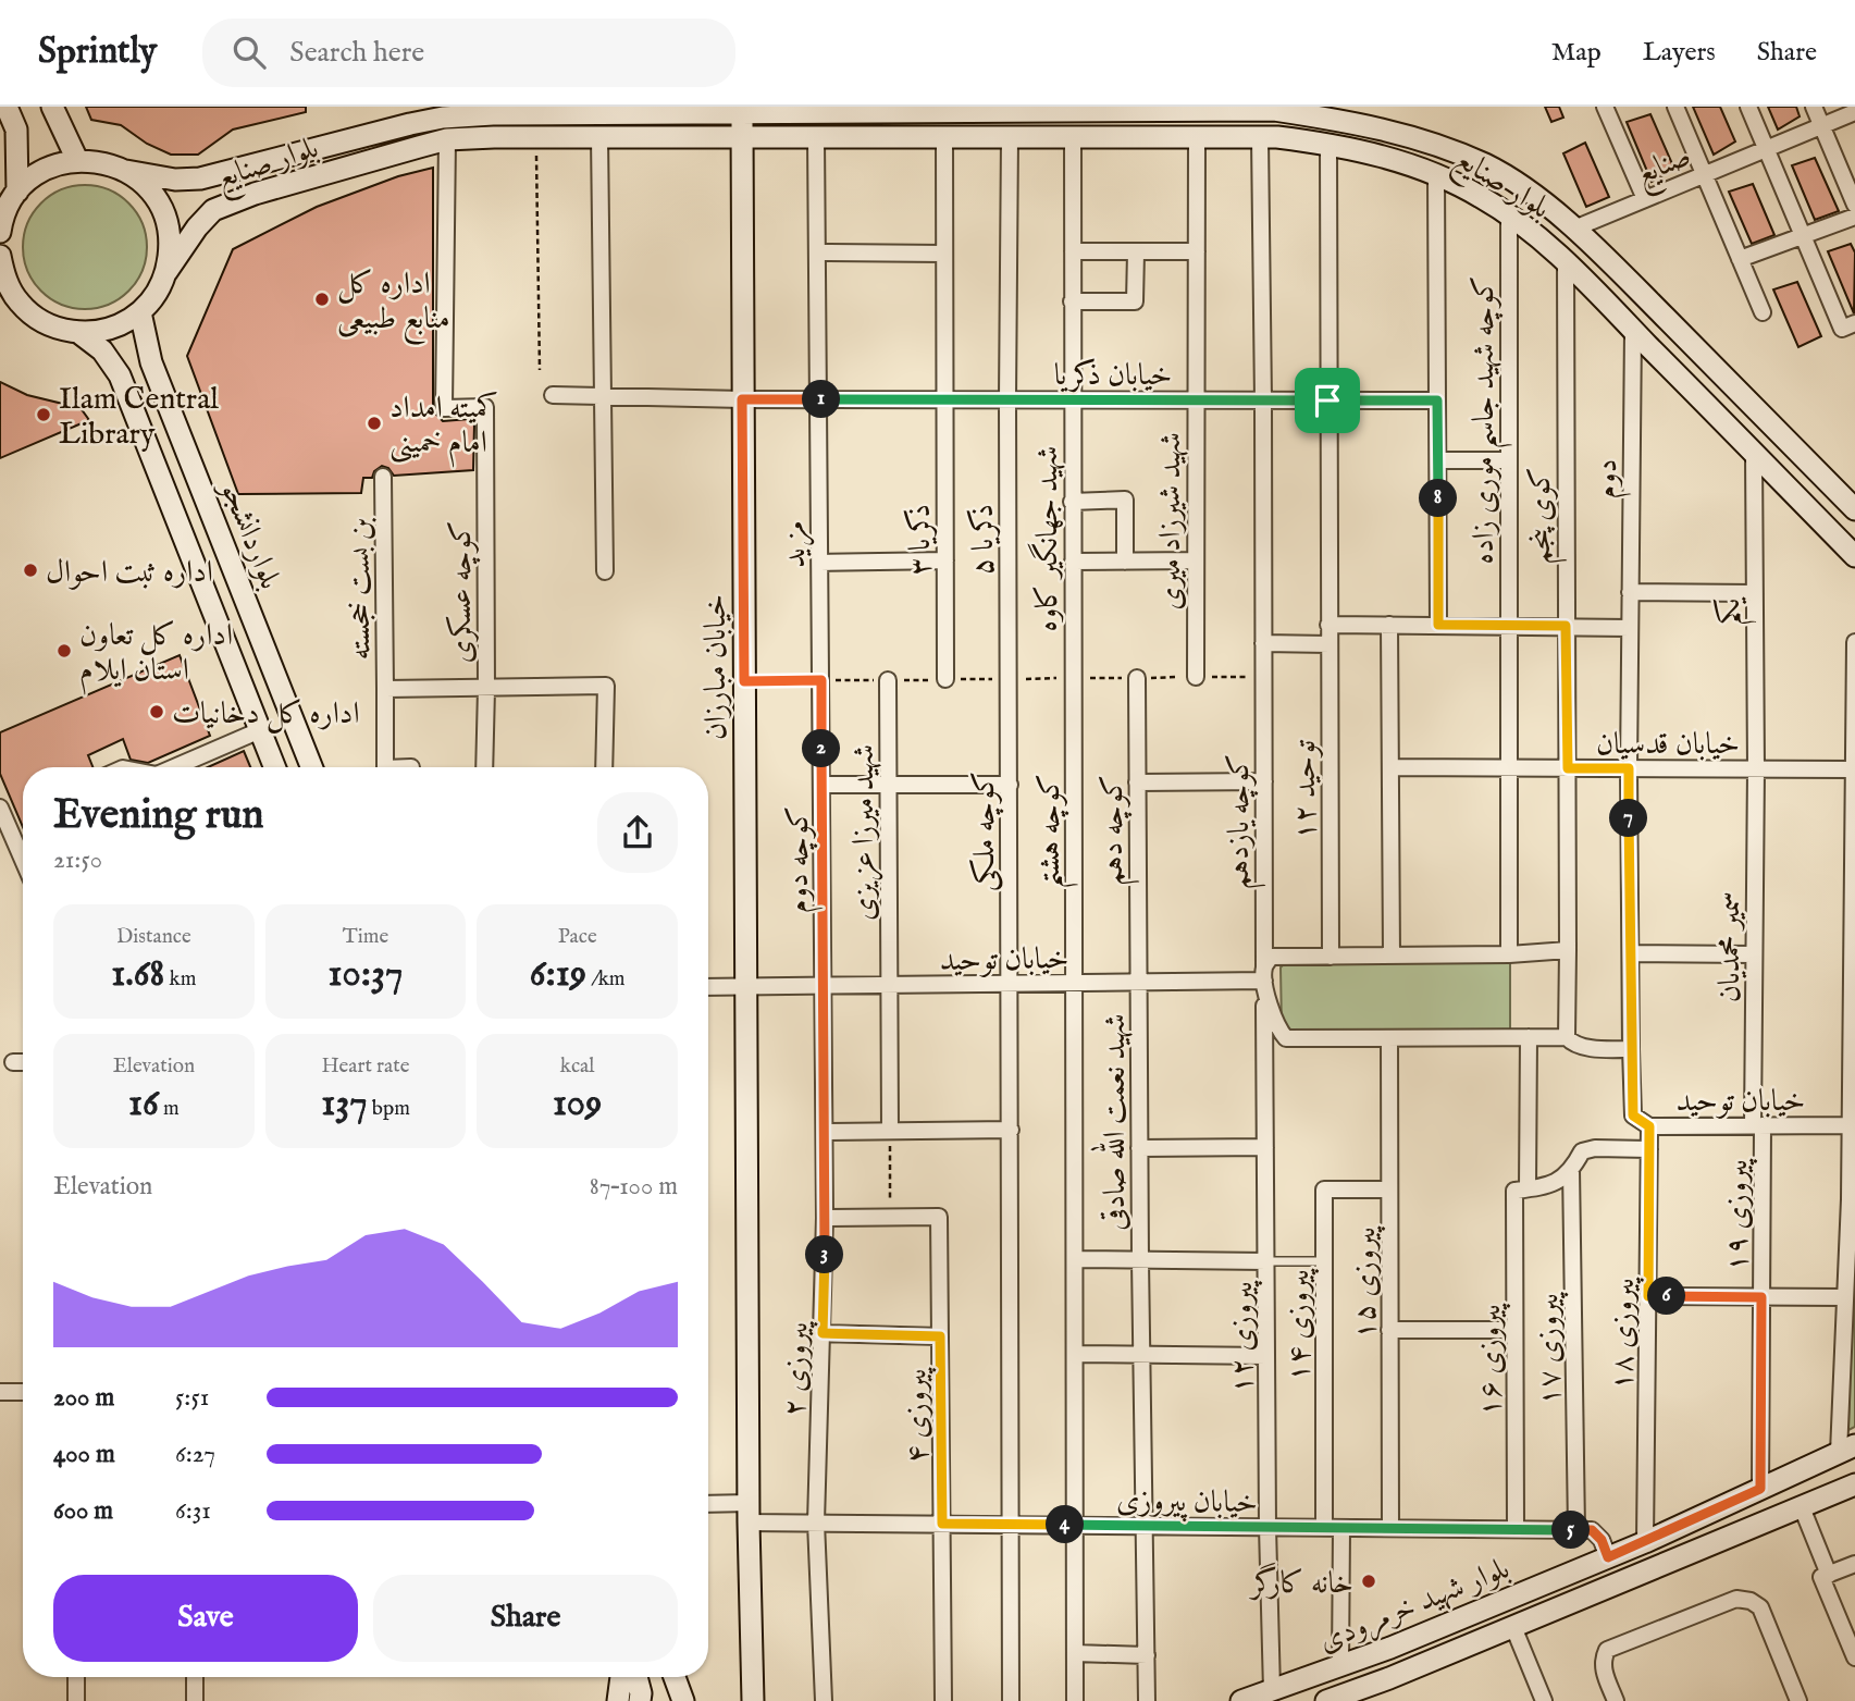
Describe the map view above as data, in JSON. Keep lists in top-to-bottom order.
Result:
{
  "streets": {
    "street": [
      "بلوار صنایع",
      "صنایع",
      "خیابان ذکریا",
      "کوچه شهید جاسم موری زاده",
      "دوم",
      "کوی پنجم",
      "شهید شیرزاد میری",
      "بلواردانشجو",
      "شهید جهانگیر کاوه",
      "ذکریا ۳",
      "ذکریا ۵",
      "مزید",
      "بن بست خجسته",
      "کوچه عسکری",
      "یکم",
      "خیابان مبارزان",
      "خیابان قدسیان",
      "توحید ۱۲",
      "کوچه یازدهم",
      "کوچه دهم",
      "کوچه ملکی",
      "کوچه هشتم",
      "شهید میرزا عزیزی",
      "کوچه دوم",
      "سمیر محمدیان",
      "خیابان توحید",
      "شهید نعمت الله صادقی",
      "پیروزی ۱۹",
      "پیروزی ۱۵",
      "پیروزی ۱۴",
      "پیروزی ۱۸",
      "پیروزی ۱۲",
      "پیروزی ۱۷",
      "پیروزی ۱۶",
      "پیروزی ۲",
      "پیروزی ۴",
      "خیابان پیروزی",
      "بلوار شهید خرمرودی"
    ]
  },
  "crossings": [
    ["بلوار صنایع", "صنایع"],
    ["بلوار صنایع", "کوچه شهید جاسم موری زاده"],
    ["بلوار صنایع", "دوم"],
    ["بلوار صنایع", "کوی پنجم"],
    ["بلوار صنایع", "شهید شیرزاد میری"],
    ["بلوار صنایع", "بلواردانشجو"],
    ["بلوار صنایع", "شهید جهانگیر کاوه"],
    ["بلوار صنایع", "ذکریا ۳"],
    ["بلوار صنایع", "ذکریا ۵"],
    ["بلوار صنایع", "مزید"],
    ["بلوار صنایع", "کوچه عسکری"],
    ["بلوار صنایع", "یکم"],
    ["بلوار صنایع", "خیابان مبارزان"],
    ["بلوار صنایع", "توحید ۱۲"],
    ["بلوار صنایع", "کوچه یازدهم"],
    ["خیابان ذکریا", "شهید شیرزاد میری"],
    ["خیابان ذکریا", "شهید جهانگیر کاوه"],
    ["خیابان ذکریا", "ذکریا ۳"],
    ["خیابان ذکریا", "ذکریا ۵"],
    ["خیابان ذکریا", "مزید"],
    ["خیابان ذکریا", "خیابان مبارزان"],
    ["خیابان ذکریا", "توحید ۱۲"],
    ["خیابان ذکریا", "کوچه یازدهم"],
    ["کوچه شهید جاسم موری زاده", "خیابان قدسیان"],
    ["کوچه شهید جاسم موری زاده", "خیابان توحید"],
    ["دوم", "خیابان قدسیان"],
    ["دوم", "خیابان توحید"],
    ["کوی پنجم", "خیابان قدسیان"],
    ["کوی پنجم", "خیابان توحید"],
    ["شهید جهانگیر کاوه", "کوچه هشتم"],
    ["ذکریا ۵", "کوچه ملکی"],
    ["مزید", "کوچه دوم"],
    ["بن بست خجسته", "کوچه عسکری"],
    ["یکم", "خیابان قدسیان"],
    ["یکم", "سمیر محمدیان"],
    ["خیابان مبارزان", "خیابان توحید"],
    ["خیابان مبارزان", "خیابان پیروزی"],
    ["خیابان قدسیان", "سمیر محمدیان"],
    ["توحید ۱۲", "خیابان توحید"],
    ["کوچه یازدهم", "خیابان توحید"],
    ["کوچه یازدهم", "پیروزی ۱۲"],
    ["کوچه دهم", "خیابان توحید"],
    ["کوچه دهم", "شهید نعمت الله صادقی"],
    ["کوچه ملکی", "خیابان توحید"],
    ["کوچه ملکی", "خیابان پیروزی"],
    ["کوچه هشتم", "خیابان توحید"],
    ["کوچه هشتم", "خیابان پیروزی"],
    ["شهید میرزا عزیزی", "خیابان توحید"],
    ["کوچه دوم", "خیابان توحید"],
    ["کوچه دوم", "پیروزی ۲"],
    ["سمیر محمدیان", "خیابان توحید"],
    ["سمیر محمدیان", "پیروزی ۱۹"],
    ["خیابان توحید", "شهید نعمت الله صادقی"],
    ["خیابان توحید", "پیروزی ۱۹"],
    ["خیابان توحید", "پیروزی ۱۸"],
    ["خیابان توحید", "پیروزی ۱۲"],
    ["خیابان توحید", "پیروزی ۱۷"],
    ["خیابان توحید", "پیروزی ۱۶"],
    ["شهید نعمت الله صادقی", "خیابان پیروزی"],
    ["پیروزی ۱۹", "بلوار شهید خرمرودی"],
    ["پیروزی ۱۵", "پیروزی ۱۴"],
    ["پیروزی ۱۵", "خیابان پیروزی"],
    ["پیروزی ۱۴", "خیابان پیروزی"],
    ["پیروزی ۱۸", "بلوار شهید خرمرودی"],
    ["پیروزی ۱۲", "خیابان پیروزی"],
    ["پیروزی ۱۲", "بلوار شهید خرمرودی"],
    ["پیروزی ۱۷", "خیابان پیروزی"],
    ["پیروزی ۱۶", "خیابان پیروزی"],
    ["پیروزی ۲", "خیابان پیروزی"],
    ["پیروزی ۴", "خیابان پیروزی"]
  ],
  "places": [
    "اداره کل منابع طبیعی",
    "Ilam Central Library",
    "کمیته امداد امام خمینی",
    "اداره ثبت احوال",
    "اداره کل تعاون استان ایلام",
    "اداره کل دخانیات",
    "خانه کارگر"
  ],
  "page": {
    "header": "Sprintly",
    "search": "Search here",
    "nav": ["Map", "Layers", "Share"],
    "pins": [
      "1",
      "8",
      "2",
      "7",
      "3",
      "6",
      "4",
      "5"
    ],
    "heading": ["Evening run", "21:50"],
    "stats": [
      ["Distance", "1.68 km"],
      ["Time", "10:37"],
      ["Pace", "6:19 /km"],
      ["Elevation", "16 m"],
      ["Heart rate", "137 bpm"],
      ["kcal", "109"]
    ],
    "chart": ["Elevation", "87–100 m"],
    "list": [
      {
        "name": "200 m",
        "note": "5:51"
      },
      {
        "name": "400 m",
        "note": "6:27"
      },
      {
        "name": "600 m",
        "note": "6:31"
      }
    ],
    "buttons": ["Save", "Share"]
  }
}
